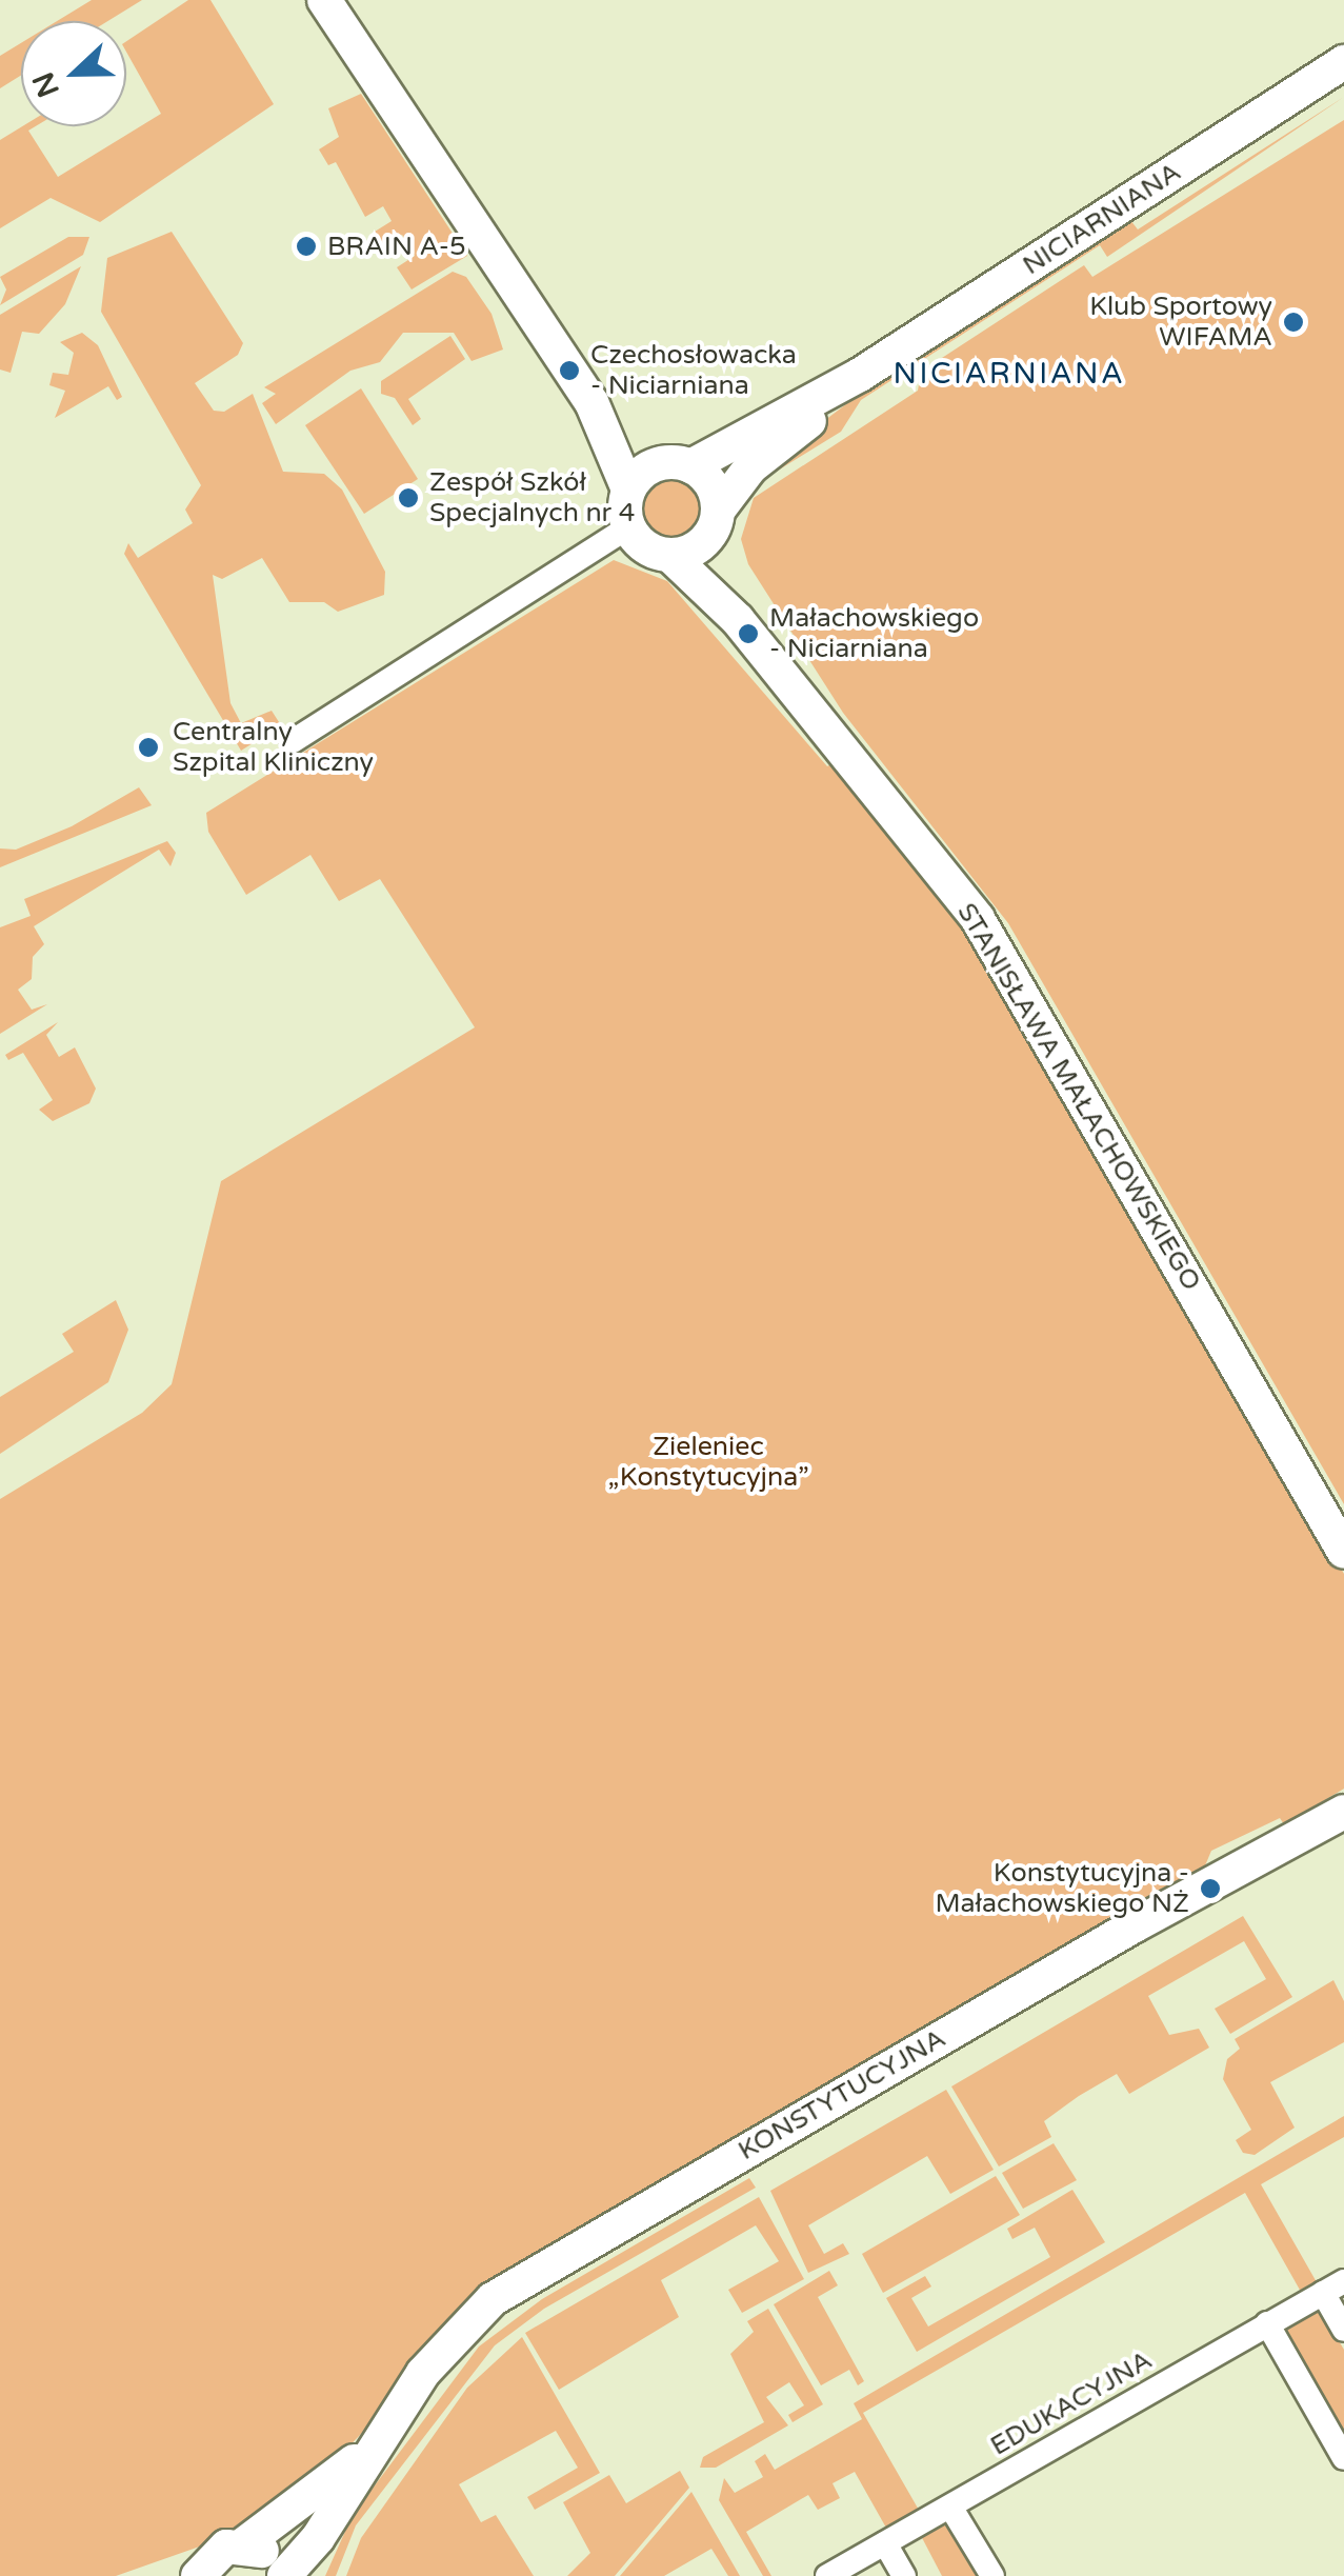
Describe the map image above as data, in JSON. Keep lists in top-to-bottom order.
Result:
{
  "streets": {
    "street": [
      "NICIARNIANA",
      "STANISŁAWA MAŁACHOWSKIEGO",
      "KONSTYTUCYJNA",
      "EDUKACYJNA"
    ]
  },
  "crossings": [
    ["NICIARNIANA", "STANISŁAWA MAŁACHOWSKIEGO"]
  ],
  "districts": ["NICIARNIANA"],
  "parks": ["Zieleniec „Konstytucyjna”"],
  "places": [
    "BRAIN A-5",
    "Klub Sportowy WIFAMA",
    "Czechosłowacka - Niciarniana",
    "Zespół Szkół Specjalnych nr 4",
    "Małachowskiego - Niciarniana",
    "Centralny Szpital Kliniczny",
    "Konstytucyjna - Małachowskiego NŻ"
  ],
  "north": "left"
}
